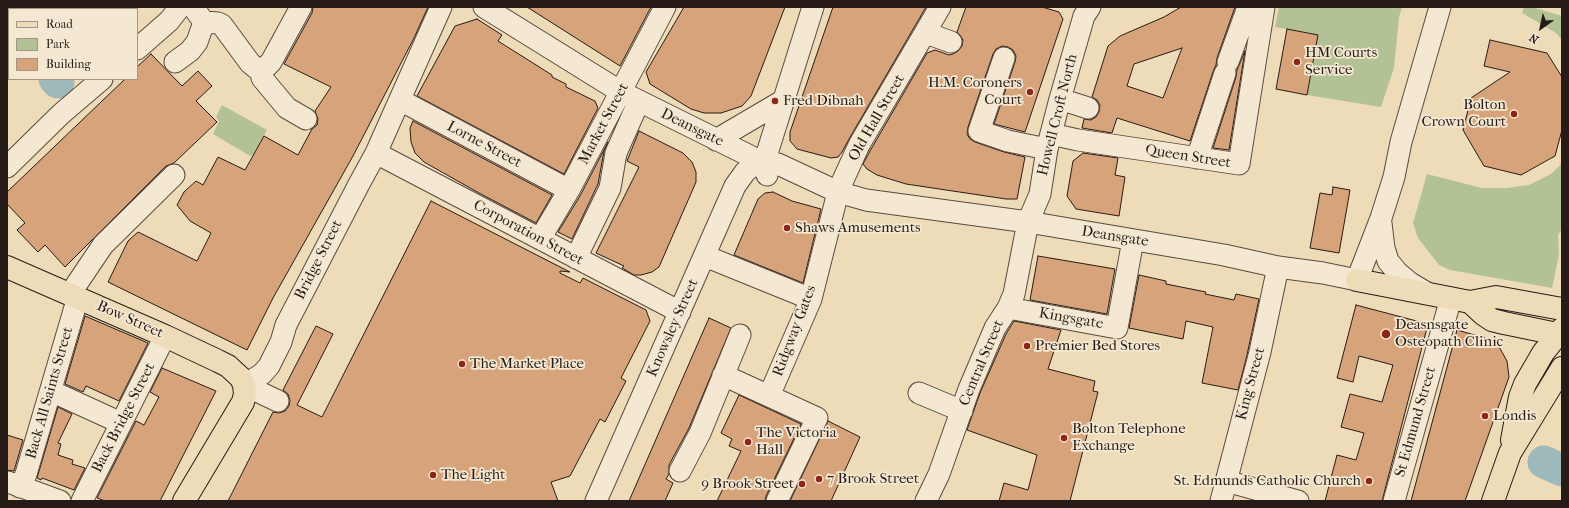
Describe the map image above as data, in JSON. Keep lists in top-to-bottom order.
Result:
{
  "streets": {
    "main road": ["Deansgate", "Bow Street"],
    "street": [
      "Howell Croft North",
      "Old Hall Street",
      "Market Street",
      "Lorne Street",
      "Queen Street",
      "Corporation Street",
      "Bridge Street",
      "Kingsgate",
      "Knowsley Street",
      "Ridgway Gates",
      "Central Street",
      "King Street",
      "Back All Saints Street",
      "Back Bridge Street",
      "St Edmund Street"
    ]
  },
  "crossings": [
    ["Howell Croft North", "Deansgate"],
    ["Howell Croft North", "Queen Street"],
    ["Howell Croft North", "Central Street"],
    ["Old Hall Street", "Deansgate"],
    ["Old Hall Street", "Ridgway Gates"],
    ["Market Street", "Deansgate"],
    ["Market Street", "Lorne Street"],
    ["Market Street", "Corporation Street"],
    ["Deansgate", "Kingsgate"],
    ["Deansgate", "Knowsley Street"],
    ["Deansgate", "Ridgway Gates"],
    ["Deansgate", "Central Street"],
    ["Deansgate", "King Street"],
    ["Deansgate", "St Edmund Street"],
    ["Lorne Street", "Bridge Street"],
    ["Corporation Street", "Bridge Street"],
    ["Corporation Street", "Knowsley Street"],
    ["Bridge Street", "Bow Street"],
    ["Kingsgate", "Central Street"],
    ["Bow Street", "Back All Saints Street"],
    ["Bow Street", "Back Bridge Street"]
  ],
  "places": [
    "HM Courts Service",
    "H.M. Coroners Court",
    "Fred Dibnah",
    "Bolton Crown Court",
    "Shaws Amusements",
    "Deasnsgate Osteopath Clinic",
    "Premier Bed Stores",
    "The Market Place",
    "Londis",
    "Bolton Telephone Exchange",
    "The Victoria Hall",
    "The Light",
    "7 Brook Street",
    "St. Edmunds Catholic Church",
    "9 Brook Street"
  ],
  "legend": ["Road", "Park", "Building"],
  "north": "bottom left"
}
